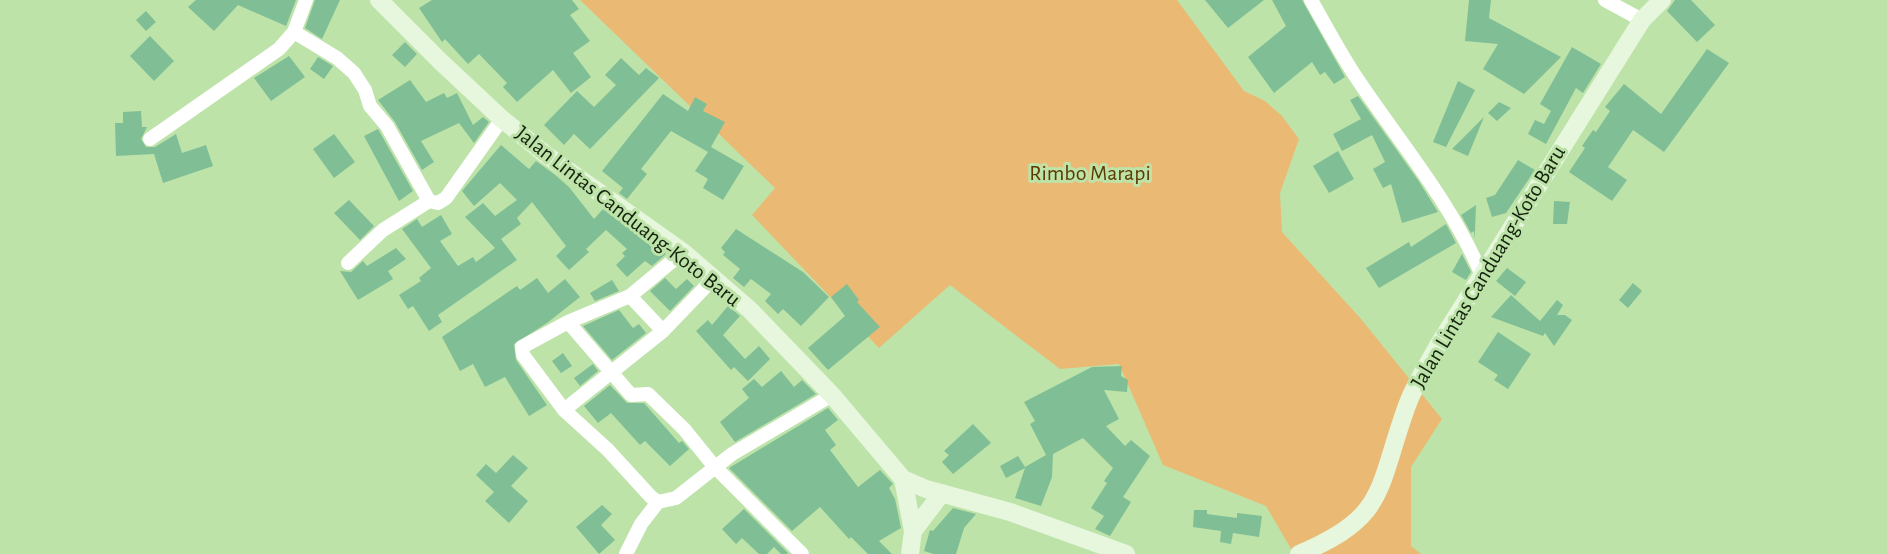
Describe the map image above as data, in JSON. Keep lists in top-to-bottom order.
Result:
{
  "streets": {
    "main road": ["Jalan Lintas Canduang-Koto Baru"]
  },
  "parks": ["Rimbo Marapi"]
}
